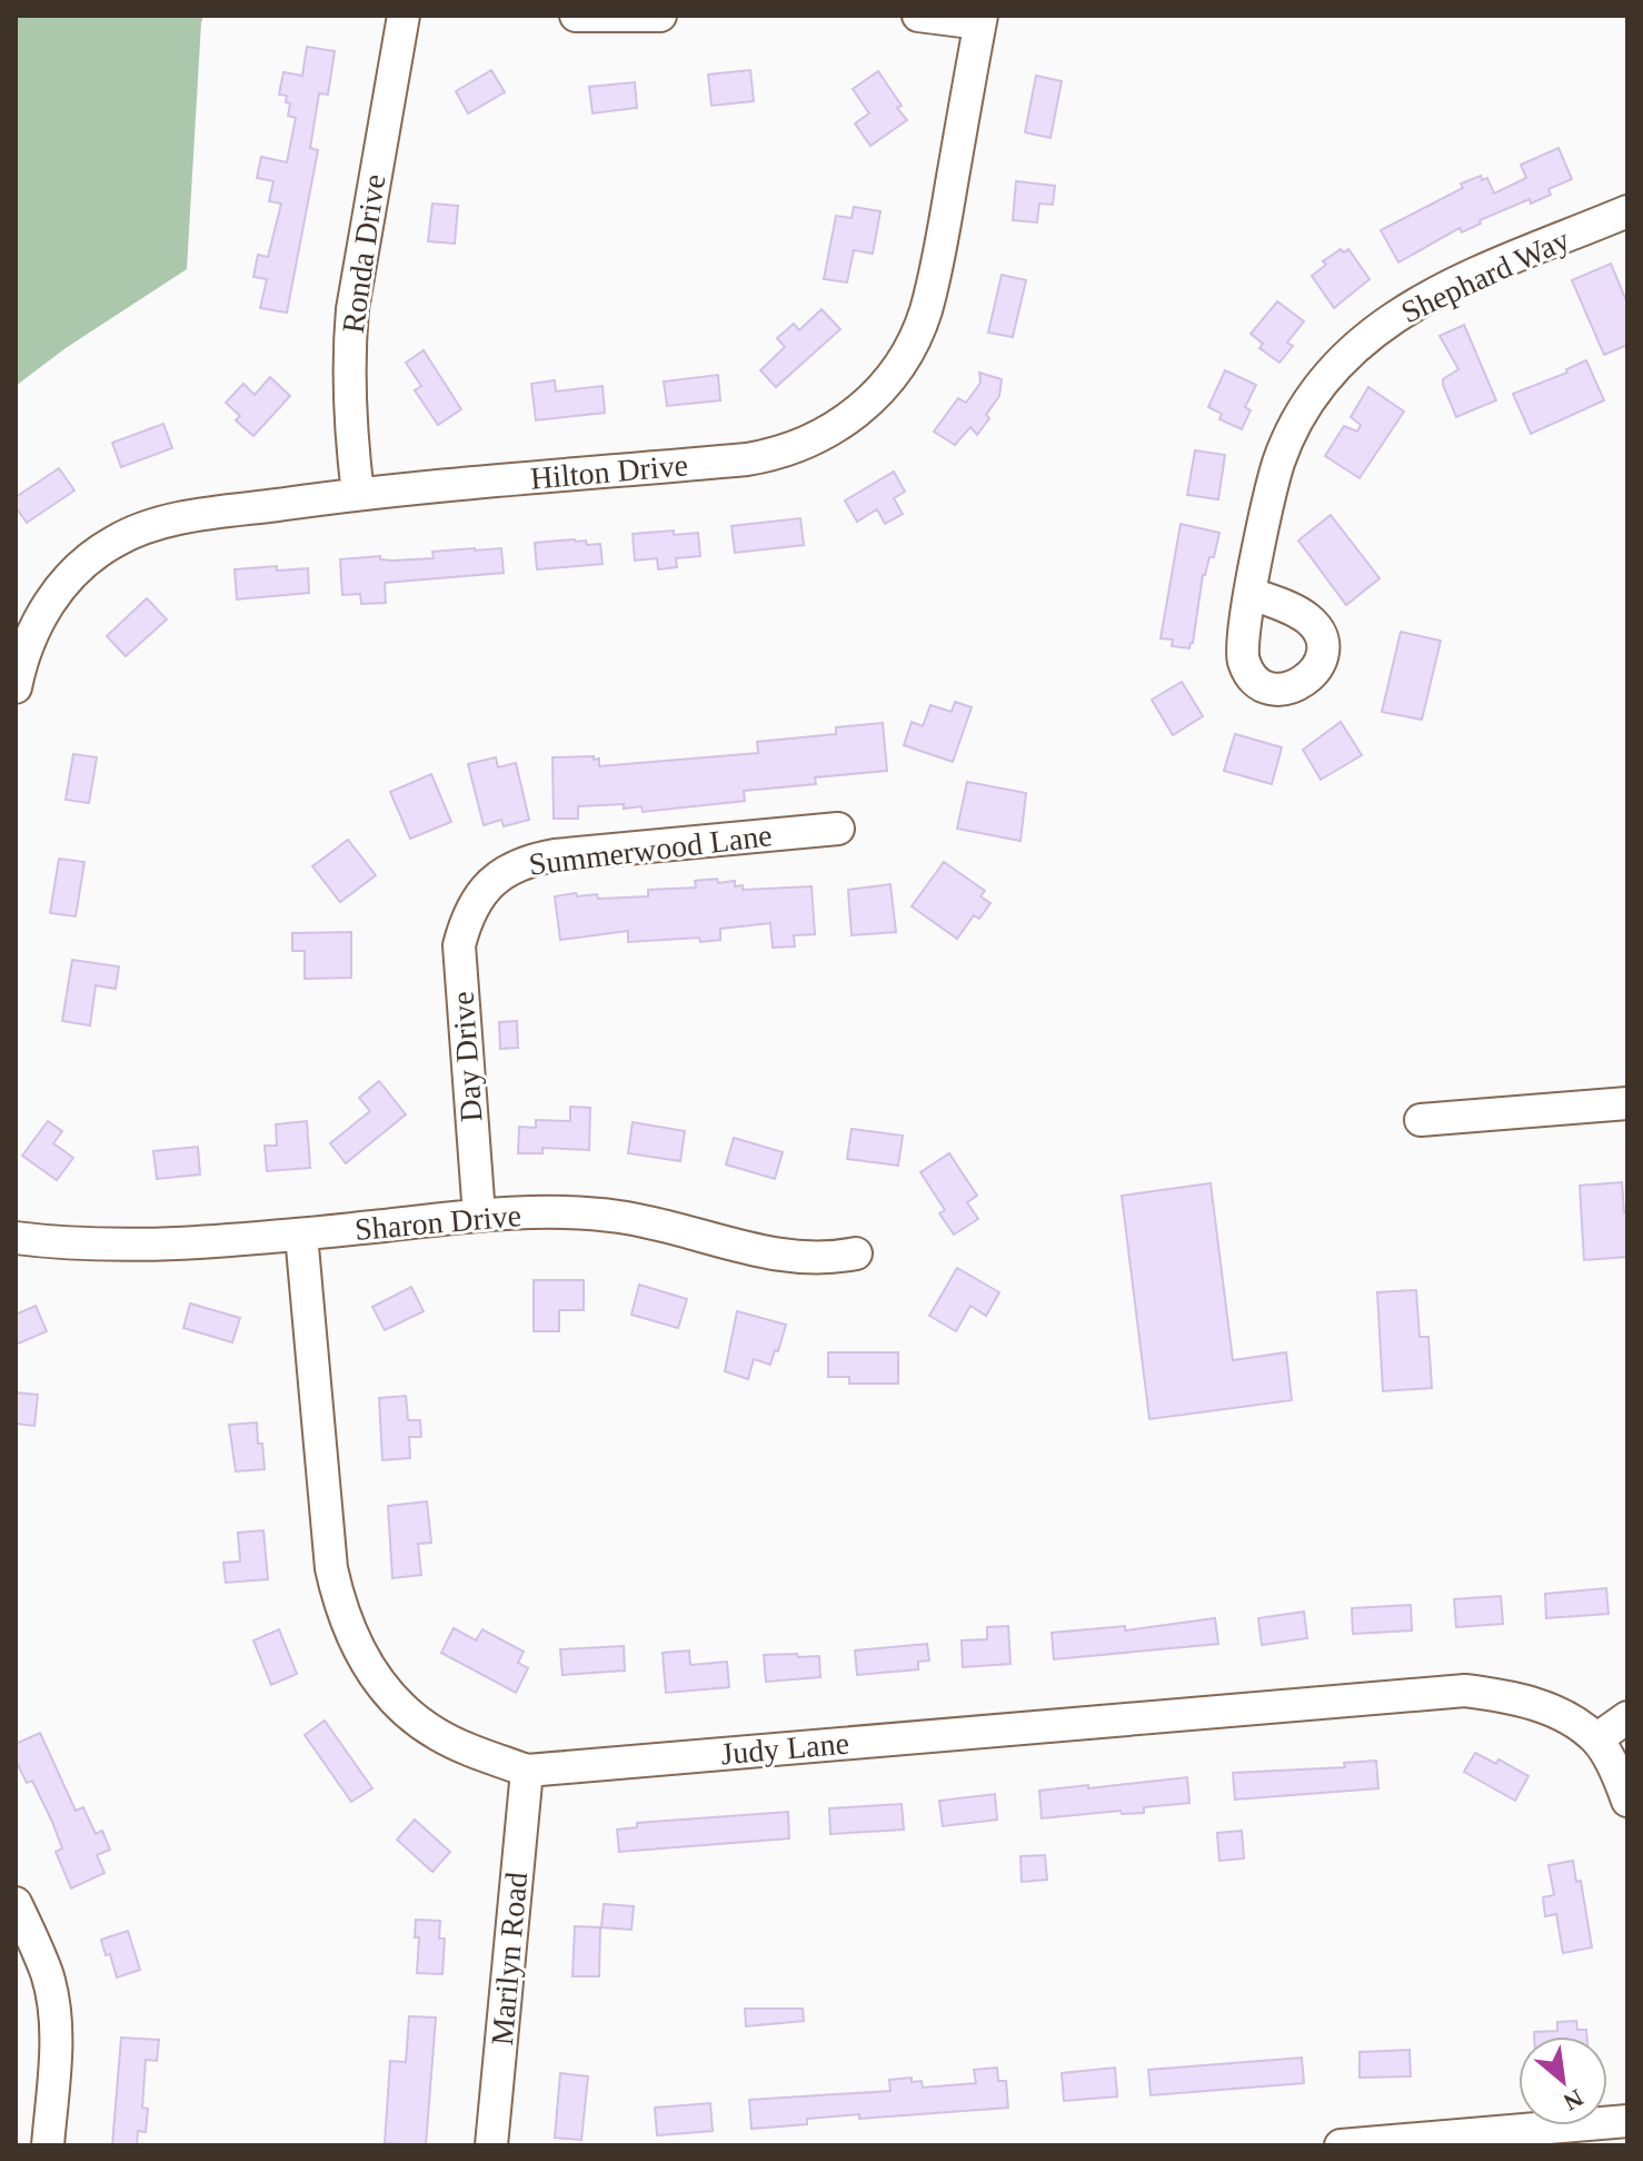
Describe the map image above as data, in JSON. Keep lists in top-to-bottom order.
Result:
{
  "streets": {
    "street": [
      "Ronda Drive",
      "Shephard Way",
      "Hilton Drive",
      "Summerwood Lane",
      "Day Drive",
      "Sharon Drive",
      "Judy Lane",
      "Marilyn Road"
    ]
  },
  "crossings": [
    ["Ronda Drive", "Hilton Drive"],
    ["Summerwood Lane", "Day Drive"],
    ["Day Drive", "Sharon Drive"],
    ["Sharon Drive", "Judy Lane"],
    ["Judy Lane", "Marilyn Road"]
  ],
  "north": "bottom right"
}
